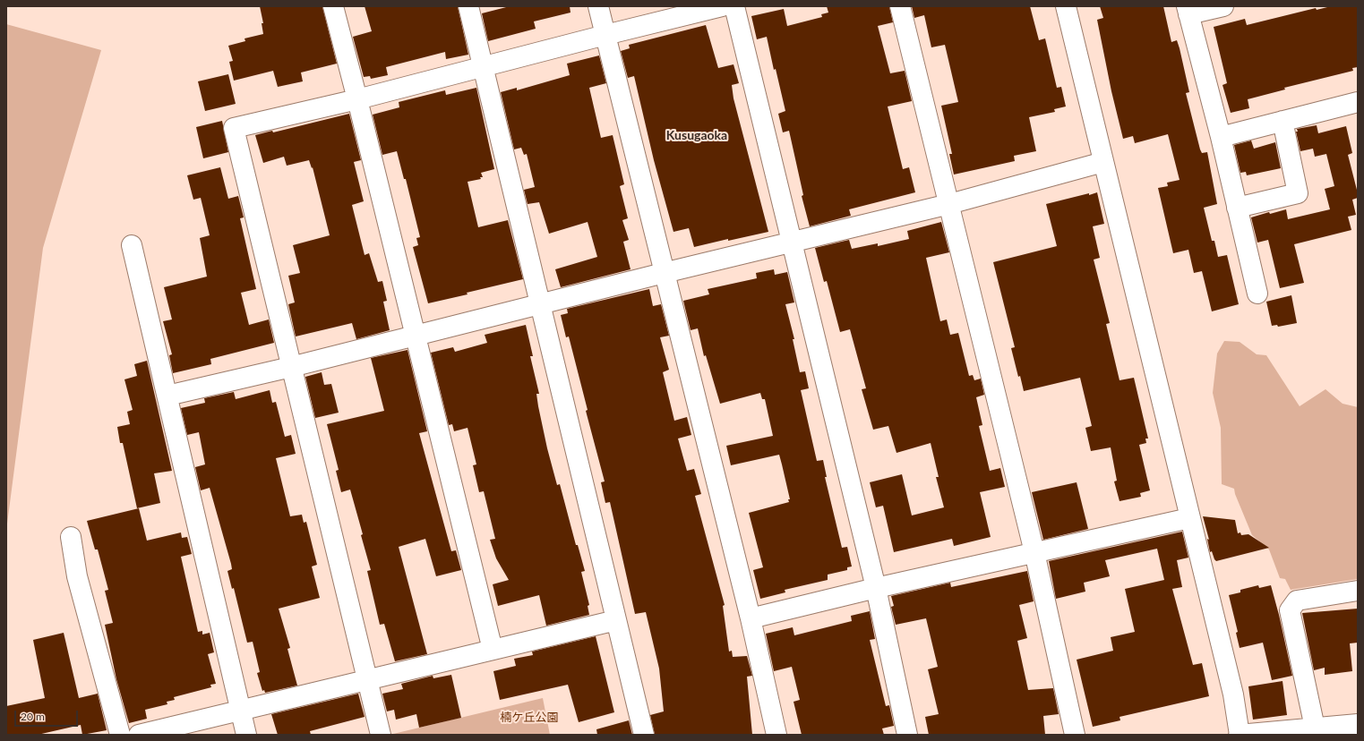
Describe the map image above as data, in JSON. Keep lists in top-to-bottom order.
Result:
{
  "districts": ["Kusugaoka"],
  "parks": ["楠ケ丘公園"],
  "scale_bar": "20 m"
}
